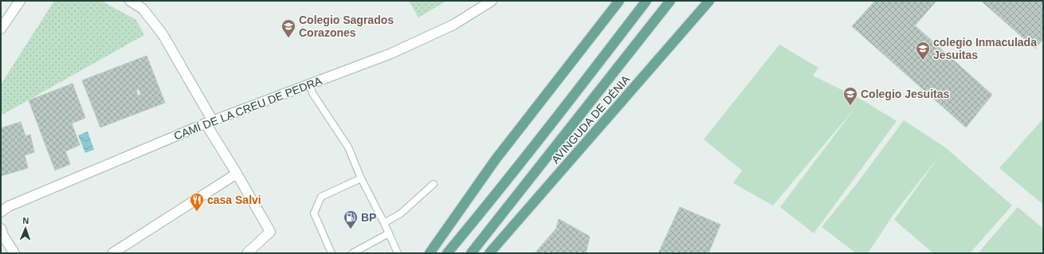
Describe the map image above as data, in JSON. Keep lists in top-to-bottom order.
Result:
{
  "streets": {
    "main road": ["AVINGUDA DE DÉNIA"],
    "street": ["CAMÍ DE LA CREU DE PEDRA"]
  },
  "places": {
    "school or university": ["Colegio Sagrados Corazones", "colegio Inmaculada Jesuitas", "Colegio Jesuitas"],
    "restaurant": ["casa Salvi"],
    "fuel station": ["BP"]
  },
  "north": "top"
}
